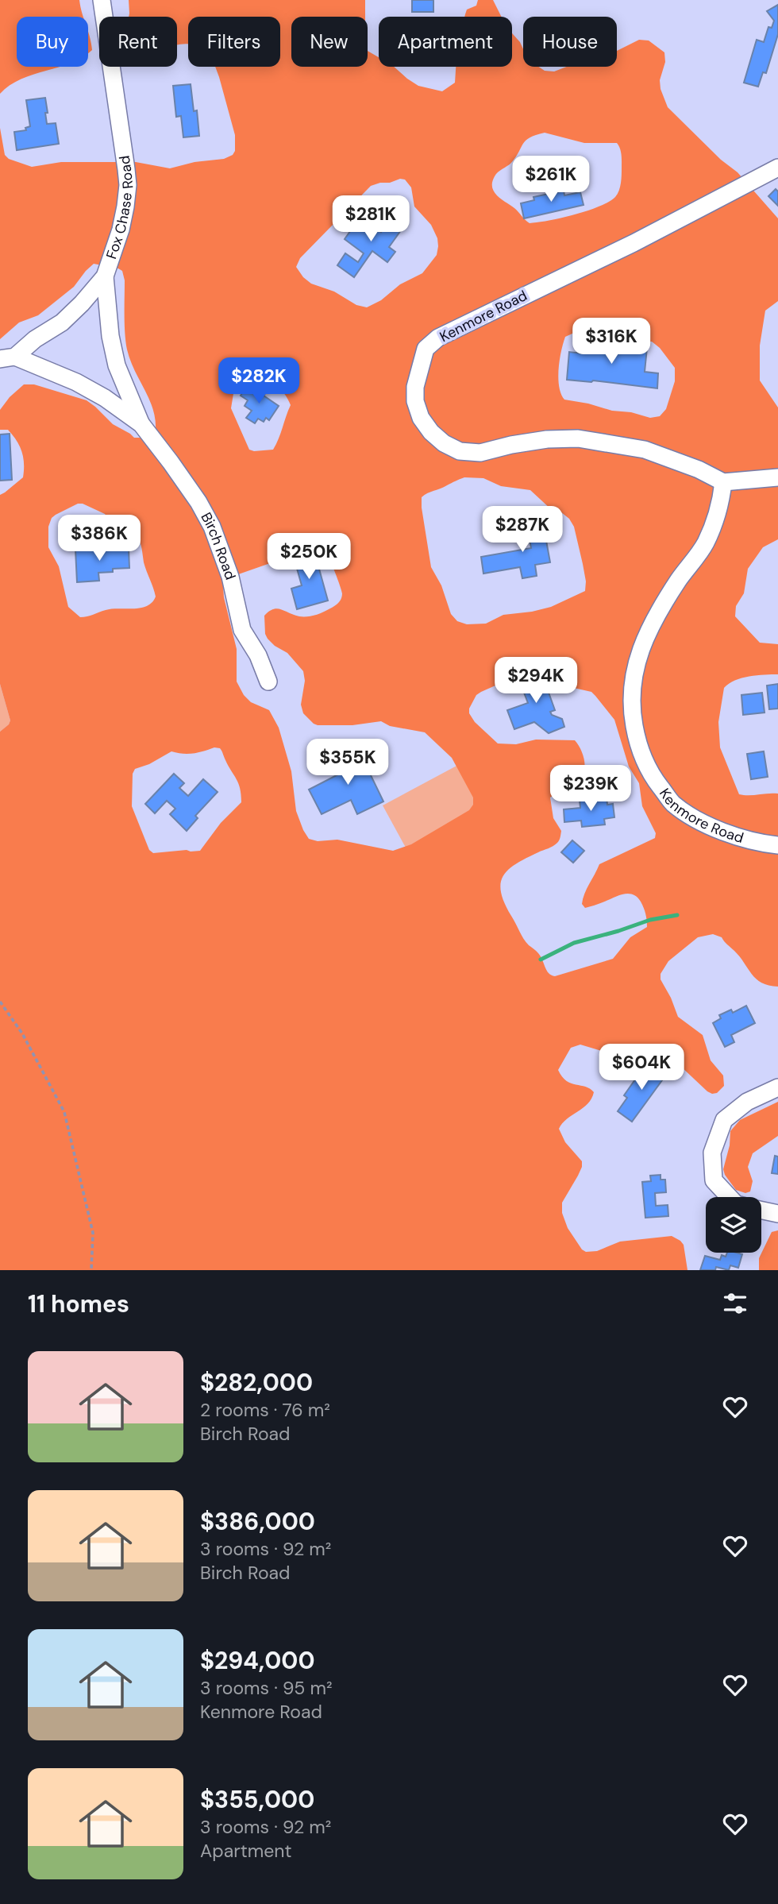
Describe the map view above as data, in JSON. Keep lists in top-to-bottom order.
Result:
{
  "streets": {
    "street": ["Fox Chase Road", "Kenmore Road", "Birch Road"]
  },
  "crossings": [
    ["Fox Chase Road", "Birch Road"]
  ],
  "page": {
    "chip": [
      "Buy",
      "Rent",
      "Filters",
      "New",
      "Apartment",
      "House"
    ],
    "price": [
      "$261K",
      "$281K",
      "$316K",
      "$282K",
      "$287K",
      "$386K",
      "$250K",
      "$294K",
      "$355K",
      "$239K",
      "$604K"
    ],
    "heading": "11 homes",
    "list": [
      {
        "name": "$282,000",
        "note": "2 rooms · 76 m² · Birch Road"
      },
      {
        "name": "$386,000",
        "note": "3 rooms · 92 m² · Birch Road"
      },
      {
        "name": "$294,000",
        "note": "3 rooms · 95 m² · Kenmore Road"
      },
      {
        "name": "$355,000",
        "note": "3 rooms · 92 m² · Apartment"
      }
    ]
  }
}
